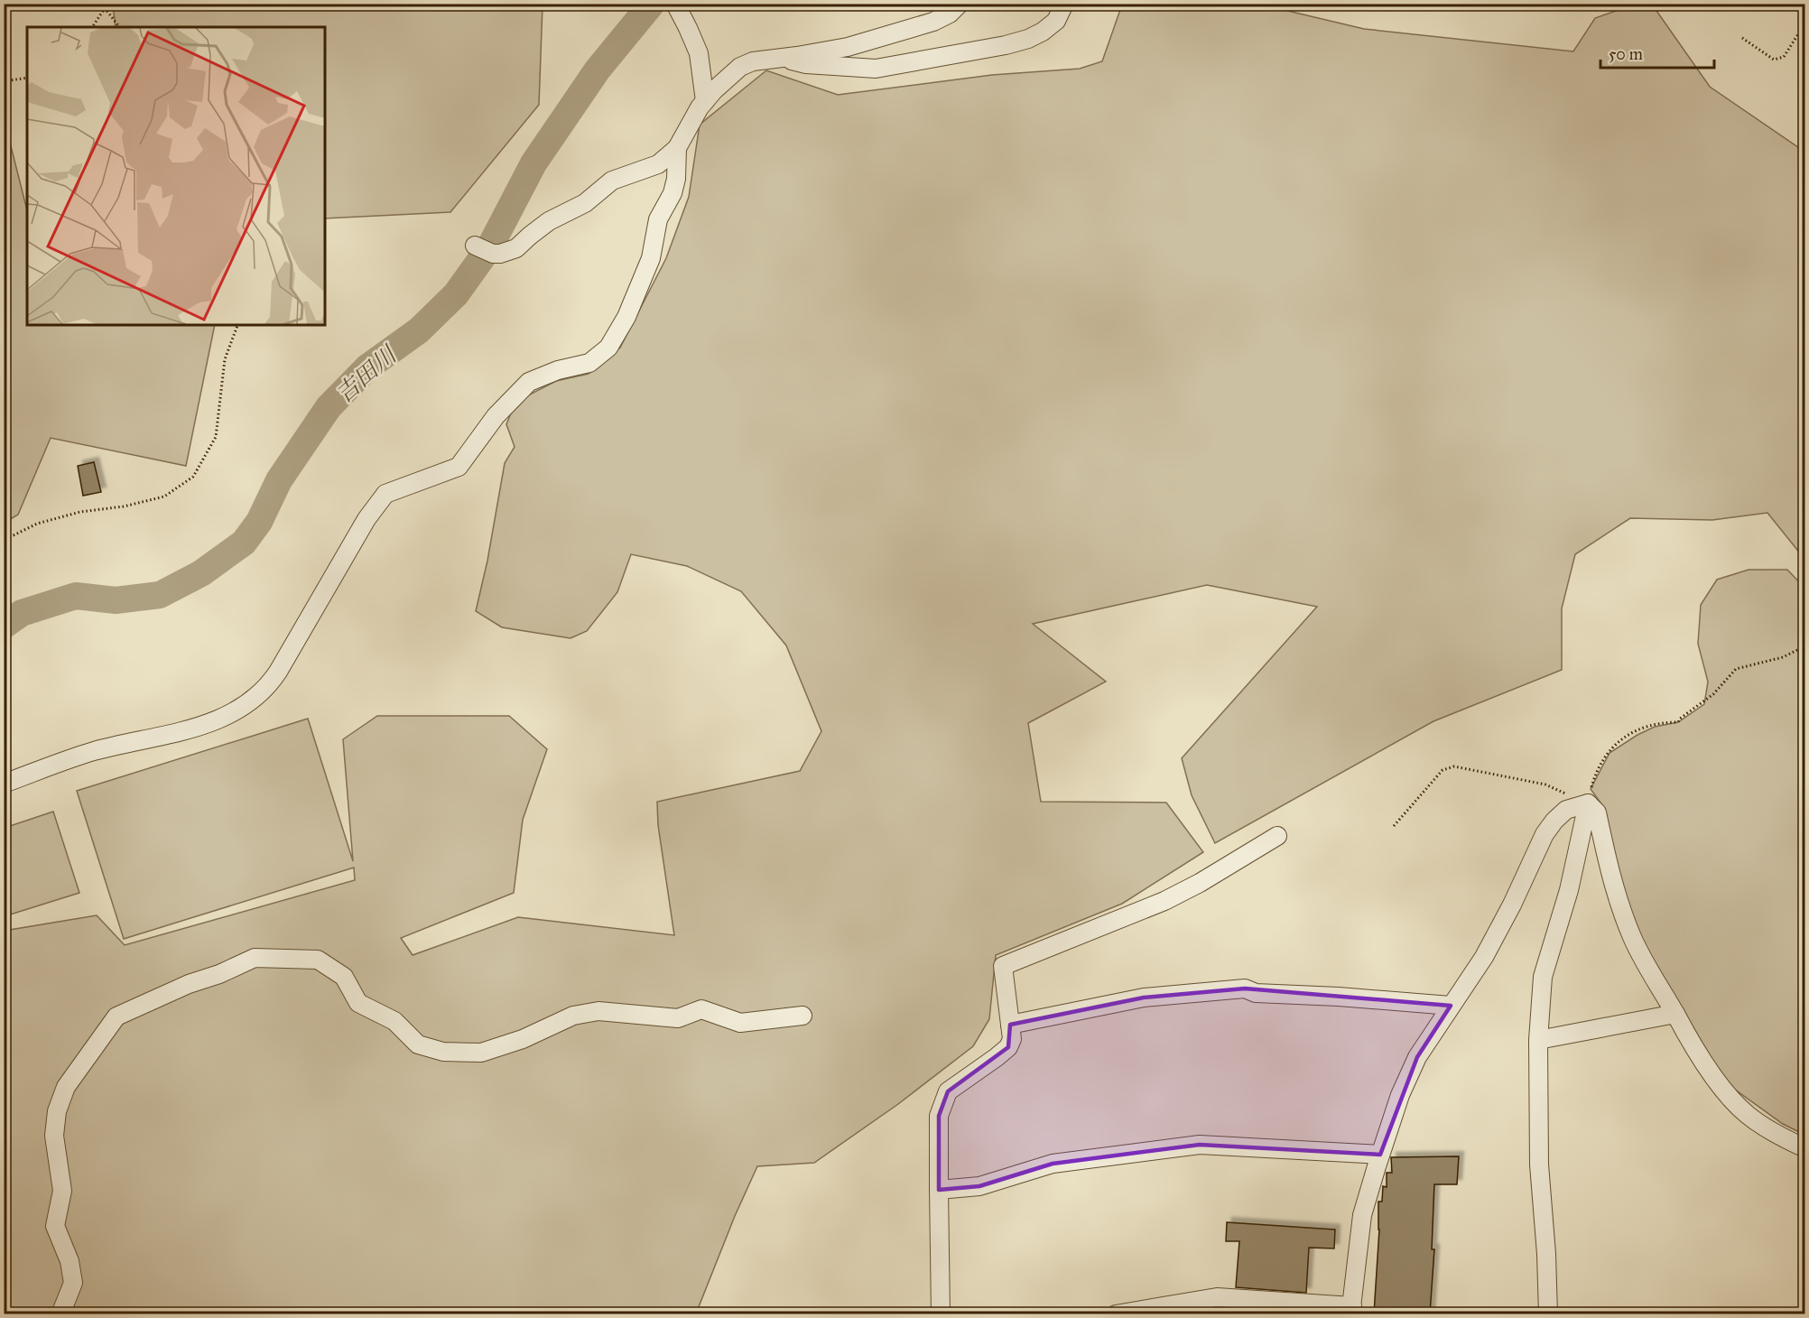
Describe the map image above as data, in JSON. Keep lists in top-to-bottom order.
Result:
{
  "water": ["吉田川"],
  "scale_bar": "50 m"
}
